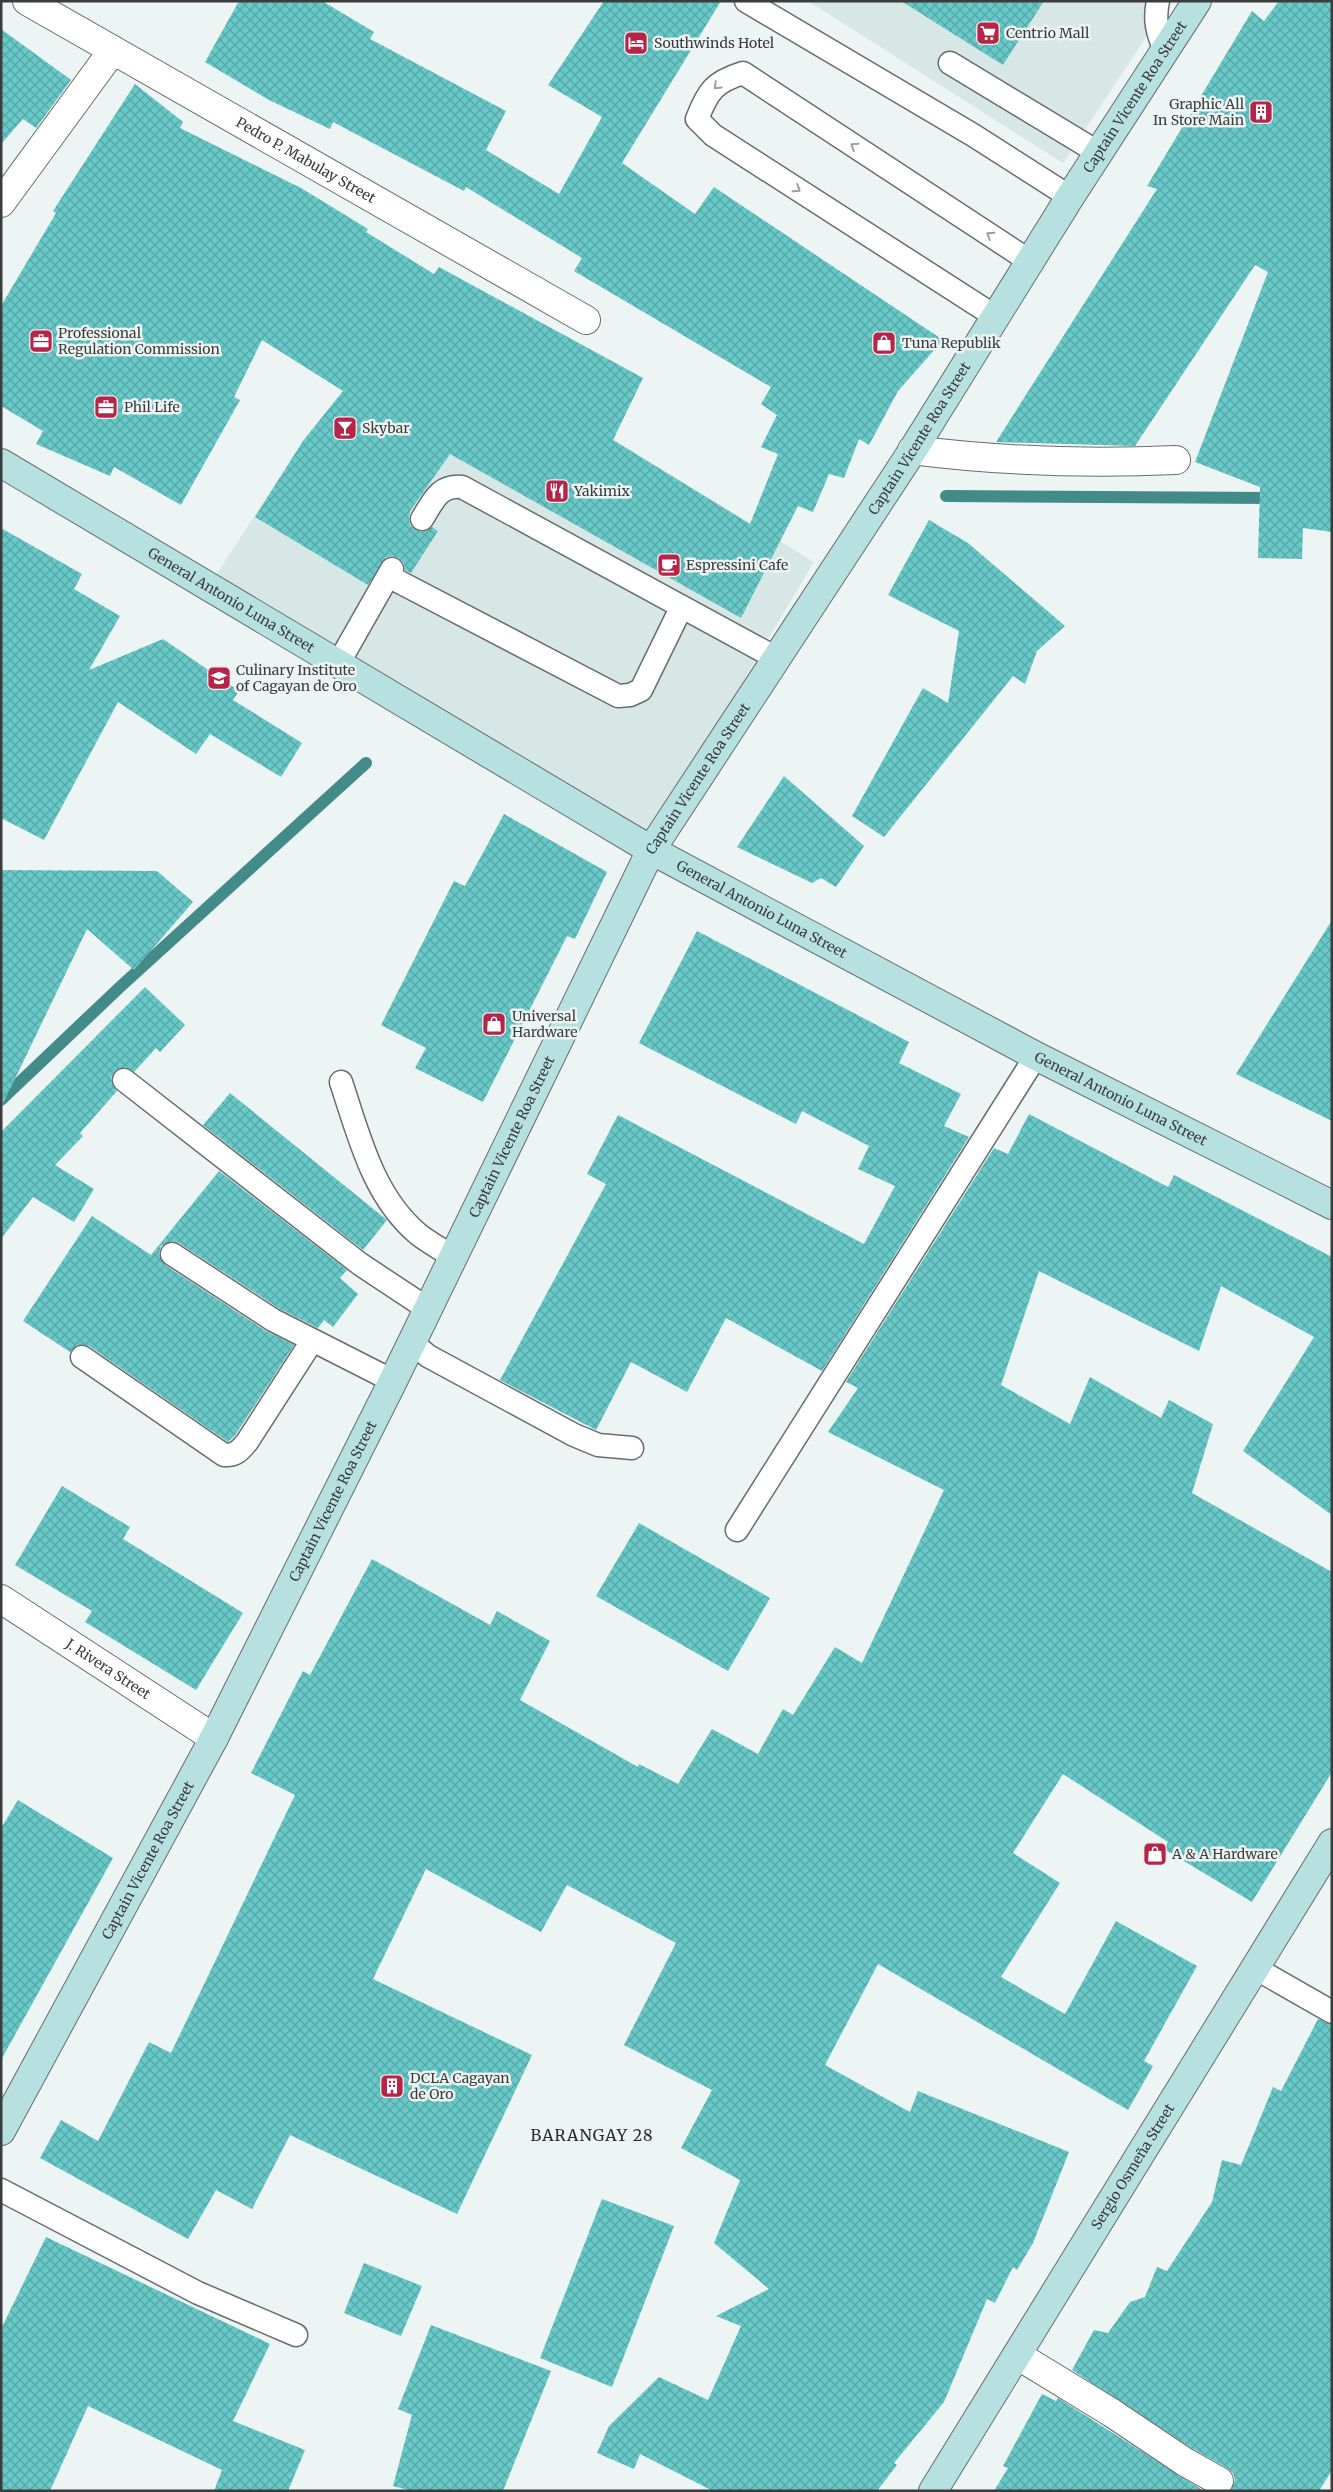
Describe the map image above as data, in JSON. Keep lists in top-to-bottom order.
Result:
{
  "streets": {
    "street": [
      "Captain Vicente Roa Street",
      "Pedro P. Mabulay Street",
      "General Antonio Luna Street",
      "J. Rivera Street",
      "Sergio Osmeña Street"
    ]
  },
  "crossings": [
    ["Captain Vicente Roa Street", "General Antonio Luna Street"],
    ["Captain Vicente Roa Street", "J. Rivera Street"]
  ],
  "districts": ["BARANGAY 28"],
  "places": {
    "supermarket": ["Centrio Mall"],
    "hotel": ["Southwinds Hotel"],
    "building": ["Graphic All In Store Main", "DCLA Cagayan de Oro"],
    "office": ["Professional Regulation Commission", "Phil Life"],
    "shop": ["Tuna Republik", "Universal Hardware", "A & A Hardware"],
    "bar": ["Skybar"],
    "restaurant": ["Yakimix"],
    "cafe": ["Espressini Cafe"],
    "school or university": ["Culinary Institute of Cagayan de Oro"]
  }
}
